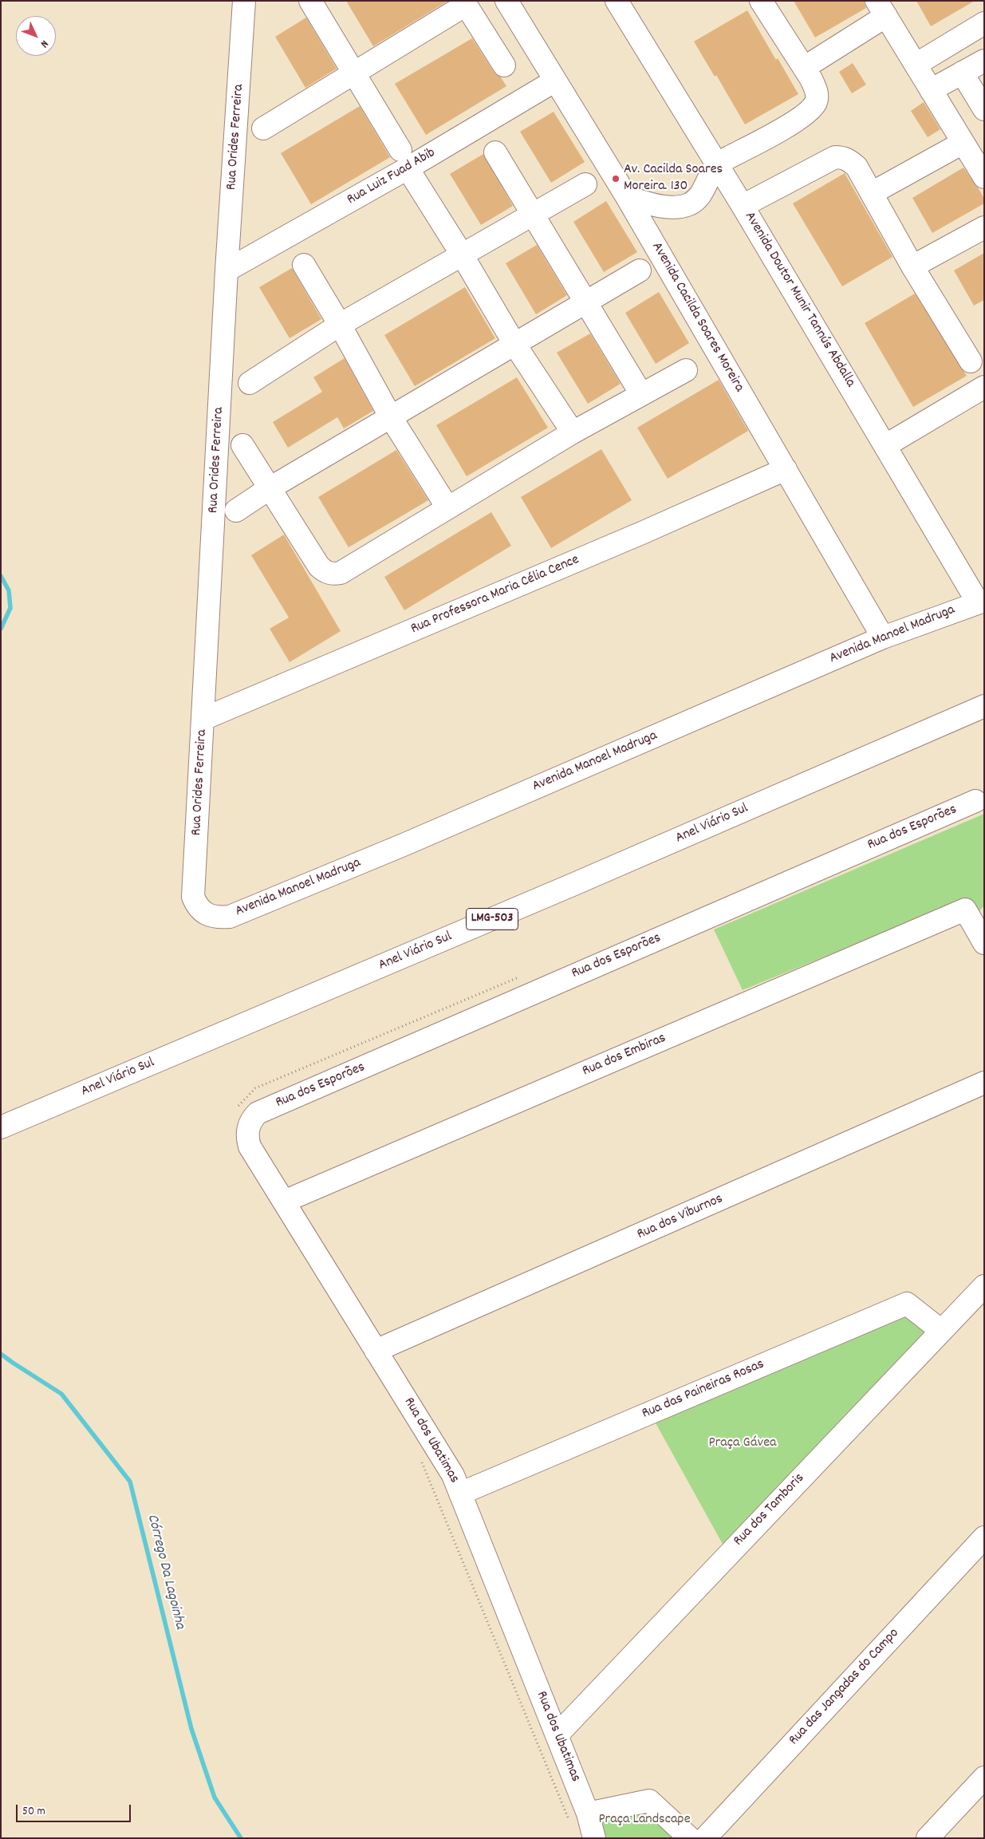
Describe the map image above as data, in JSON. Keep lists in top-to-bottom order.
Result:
{
  "streets": {
    "street": [
      "Rua Orides Ferreira",
      "Rua Luiz Fuad Abib",
      "Avenida Doutor Munir Tannús Abdalla",
      "Avenida Cacilda Soares Moreira",
      "Rua Professora Maria Célia Cence",
      "Avenida Manoel Madruga",
      "Anel Viário Sul",
      "Rua dos Esporões",
      "LMG-503",
      "Rua dos Embiras",
      "Rua dos Viburnos",
      "Rua das Paineiras Rosas",
      "Rua dos Ubatimas",
      "Rua dos Tamboris",
      "Rua das Jangadas do Campo"
    ]
  },
  "crossings": [
    ["Rua Orides Ferreira", "Rua Luiz Fuad Abib"],
    ["Rua Orides Ferreira", "Rua Professora Maria Célia Cence"],
    ["Rua Orides Ferreira", "Avenida Manoel Madruga"],
    ["Rua Luiz Fuad Abib", "Avenida Cacilda Soares Moreira"],
    ["Avenida Doutor Munir Tannús Abdalla", "Avenida Manoel Madruga"],
    ["Avenida Cacilda Soares Moreira", "Rua Professora Maria Célia Cence"],
    ["Avenida Cacilda Soares Moreira", "Avenida Manoel Madruga"],
    ["Rua dos Esporões", "Rua dos Ubatimas"],
    ["Rua dos Embiras", "Rua dos Ubatimas"],
    ["Rua dos Viburnos", "Rua dos Ubatimas"],
    ["Rua das Paineiras Rosas", "Rua dos Ubatimas"],
    ["Rua das Paineiras Rosas", "Rua dos Tamboris"],
    ["Rua dos Ubatimas", "Rua dos Tamboris"]
  ],
  "water": ["Córrego Da Lagoinha"],
  "parks": ["Praça Gávea", "Praça Landscape"],
  "places": ["Av. Cacilda Soares Moreira. 130"],
  "scale_bar": "50 m",
  "north": "bottom right"
}
